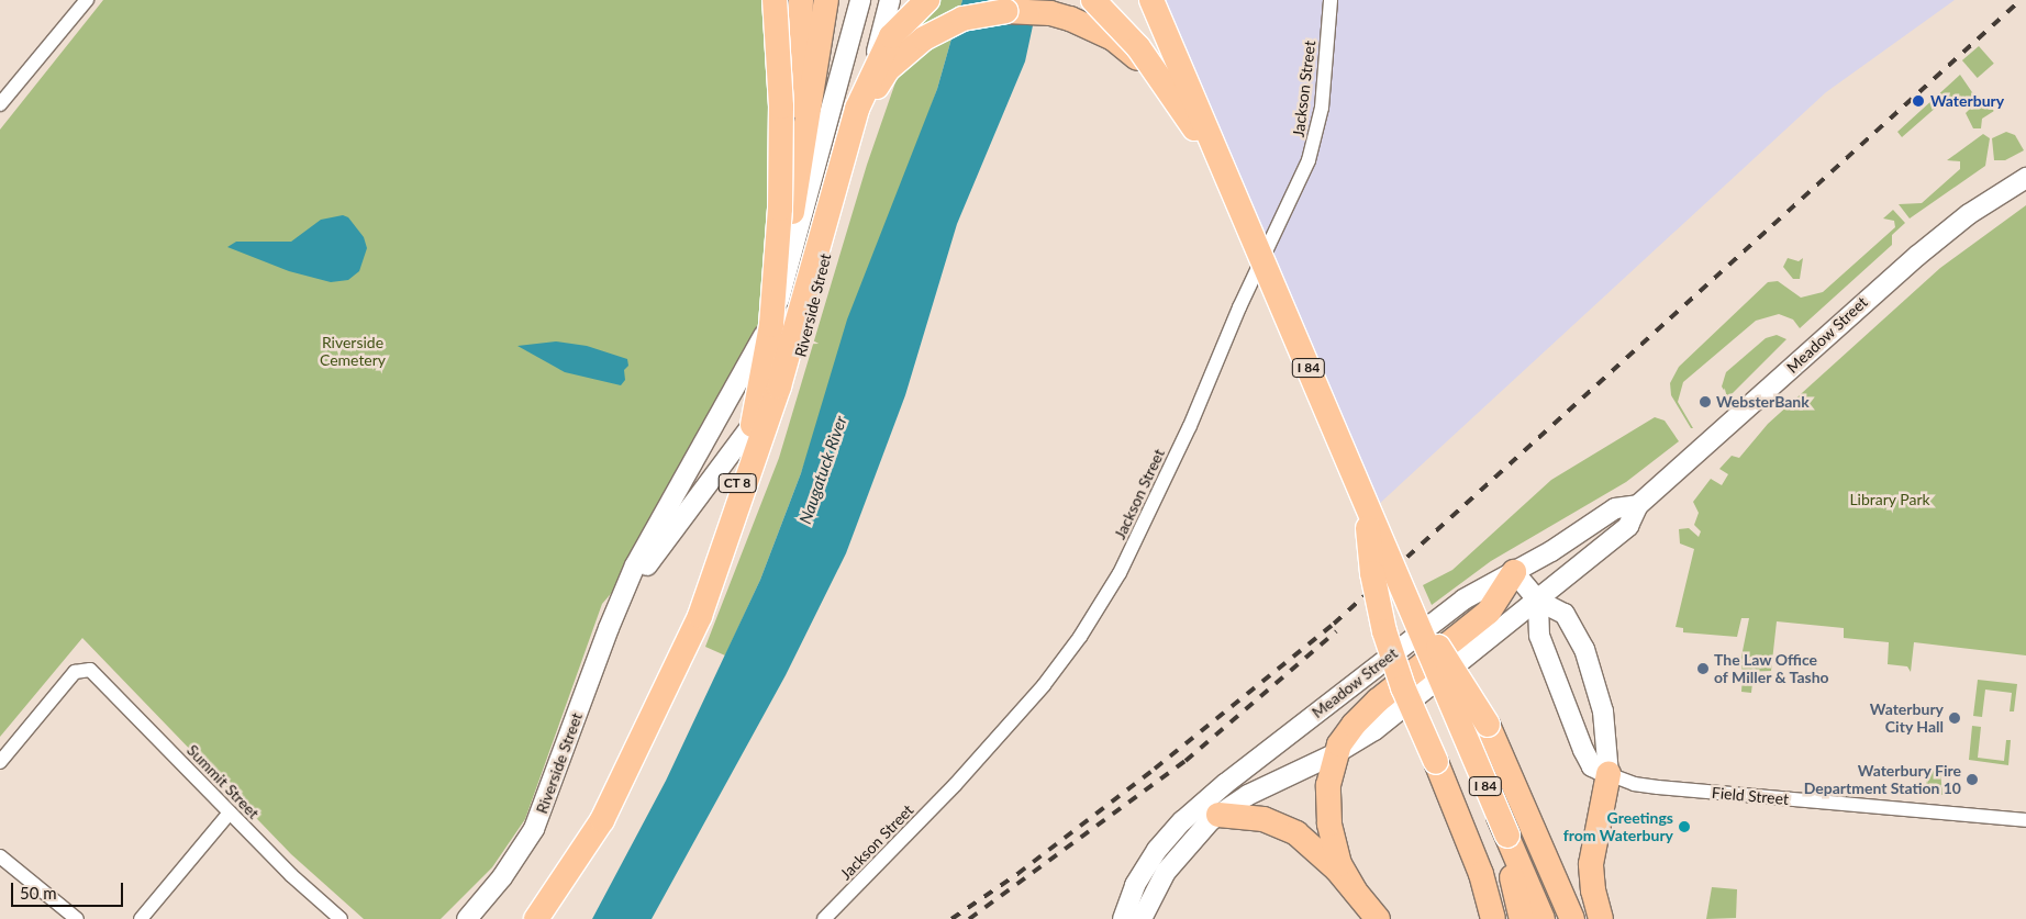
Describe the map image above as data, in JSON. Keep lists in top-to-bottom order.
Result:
{
  "streets": {
    "highway": ["I 84", "CT 8"],
    "main road": ["Riverside Street", "Meadow Street", "Field Street"],
    "street": ["Jackson Street", "Summit Street"]
  },
  "crossings": [
    ["Meadow Street", "Field Street"]
  ],
  "water": ["Naugatuck River"],
  "parks": ["Riverside Cemetery", "Library Park"],
  "places": [
    "Waterbury",
    "WebsterBank",
    "The Law Office of Miller & Tasho",
    "Waterbury City Hall",
    "Waterbury Fire Department Station 10",
    "Greetings from Waterbury"
  ],
  "scale_bar": "50 m"
}
